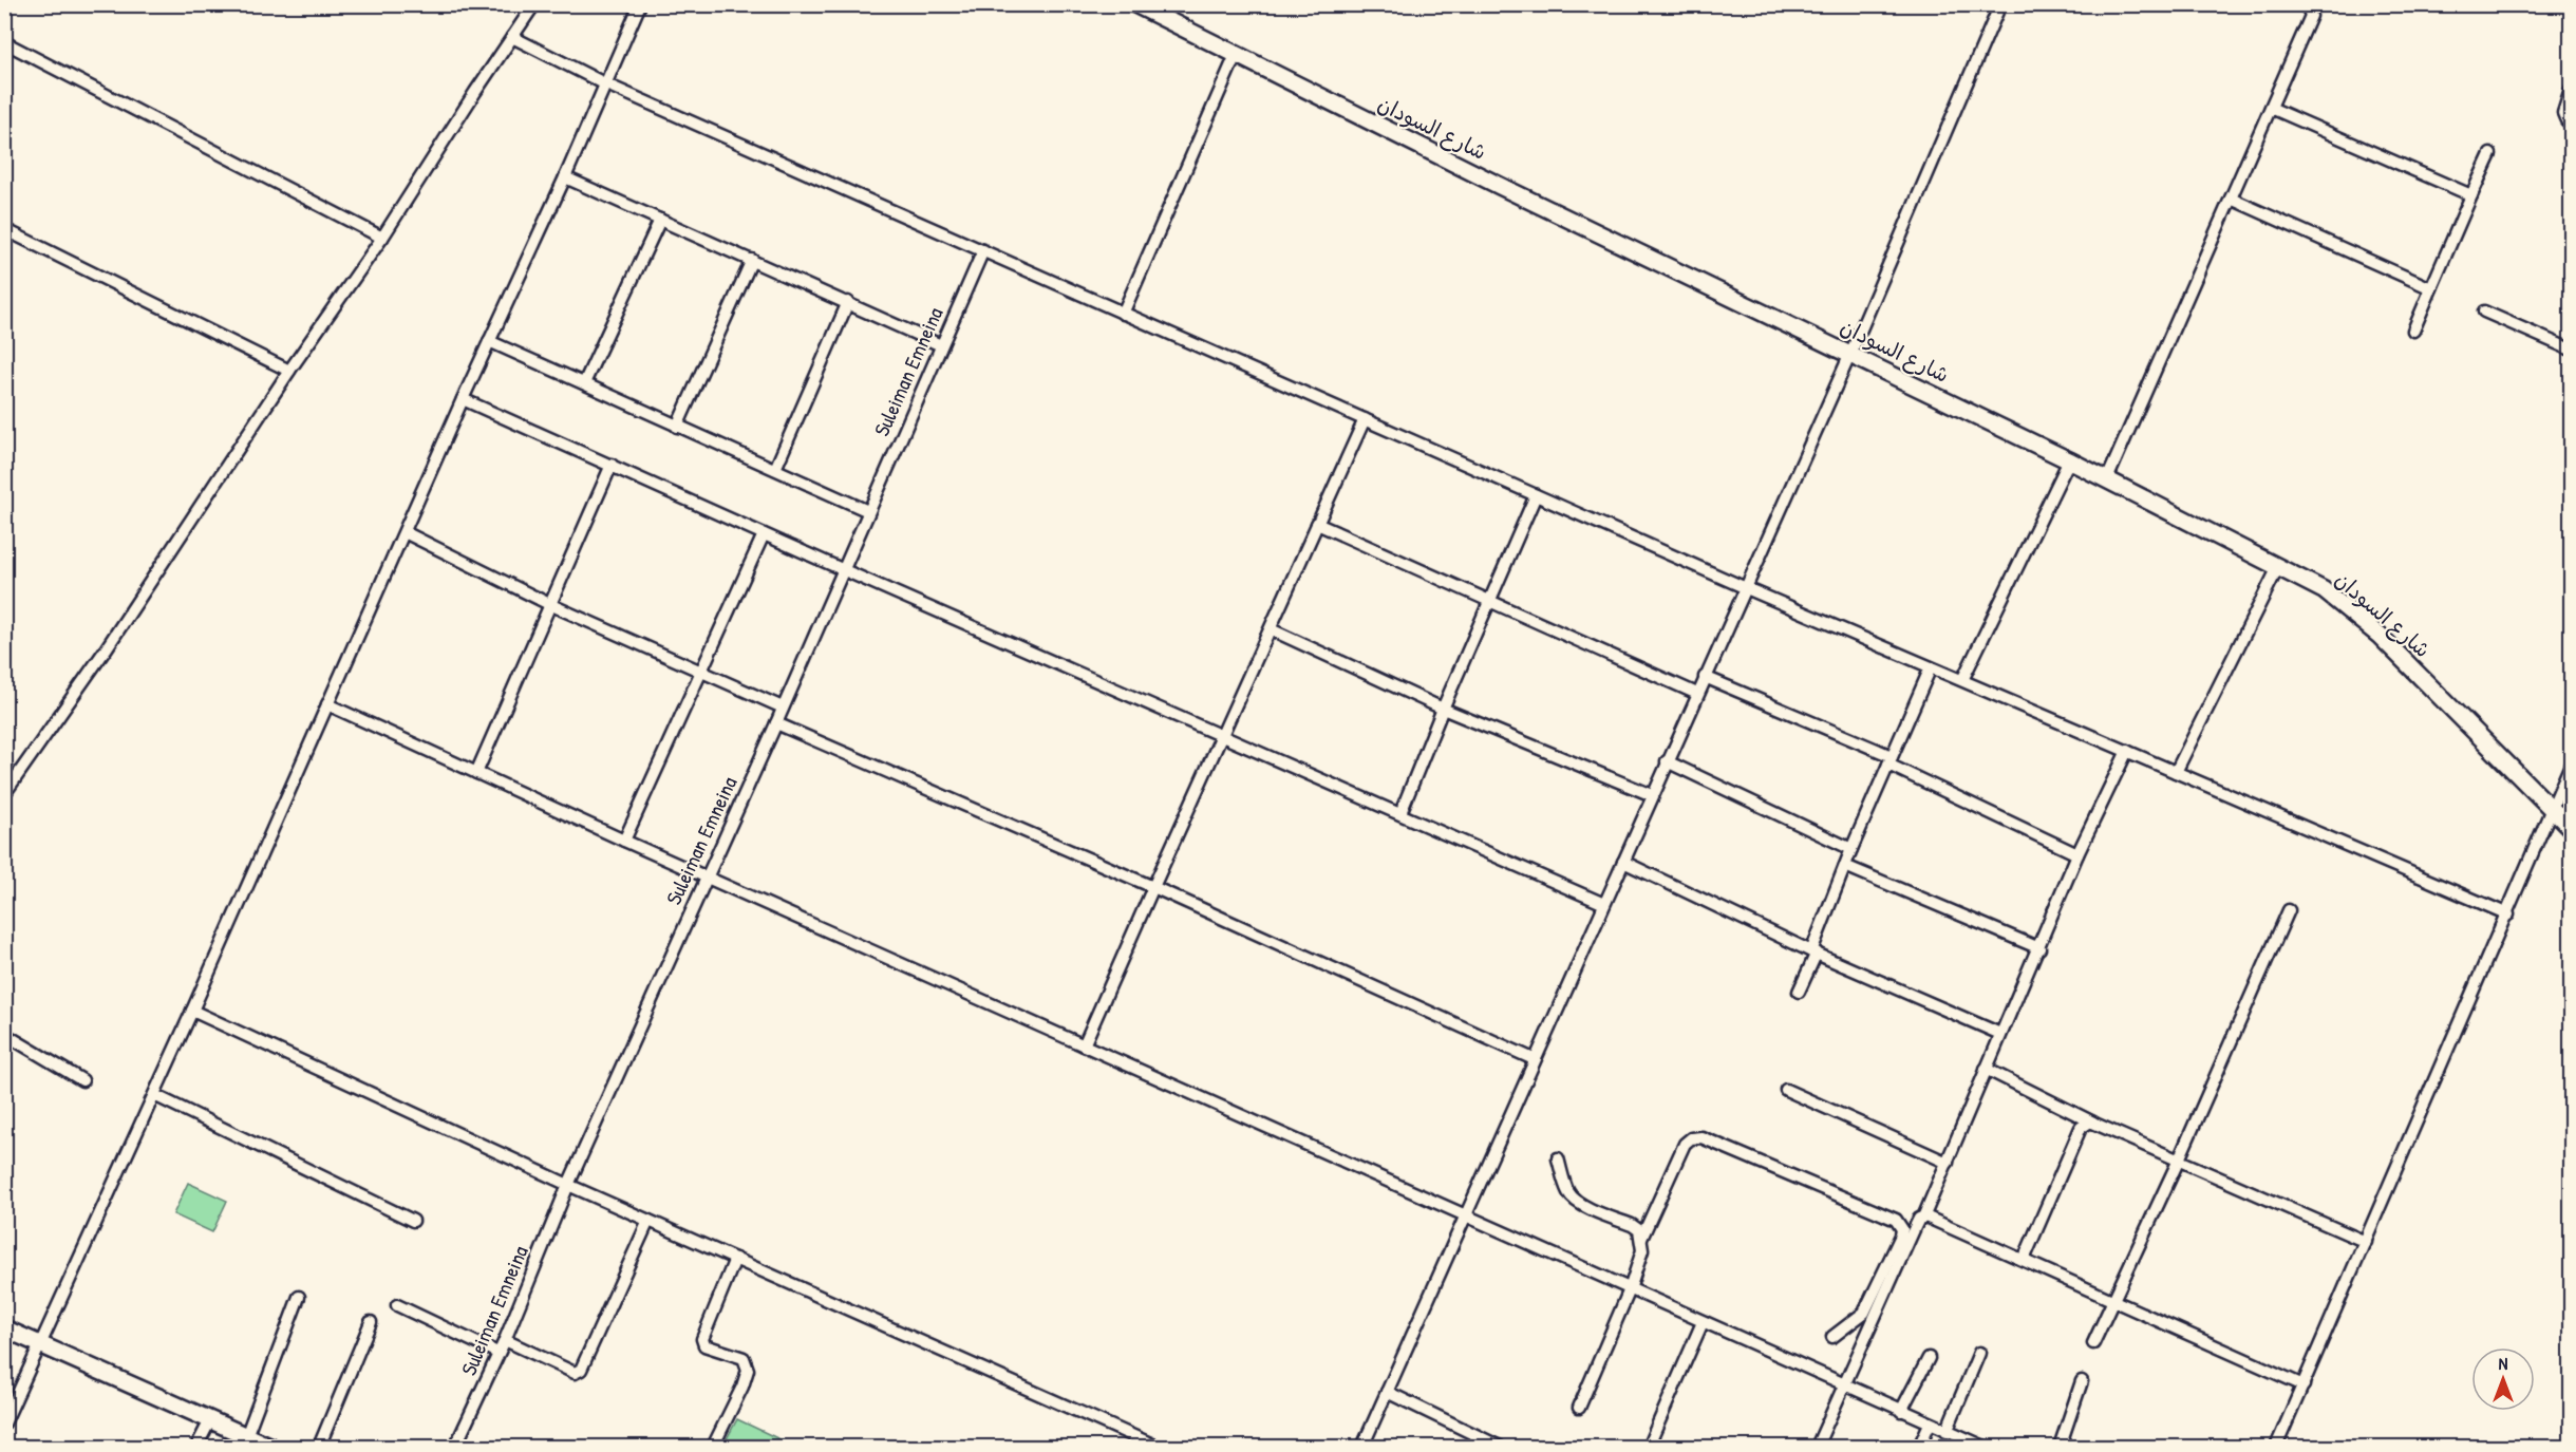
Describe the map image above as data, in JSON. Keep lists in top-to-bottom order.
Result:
{
  "streets": {
    "main road": ["شارع السودان"],
    "street": ["Suleiman Emneina"]
  },
  "north": "top"
}
